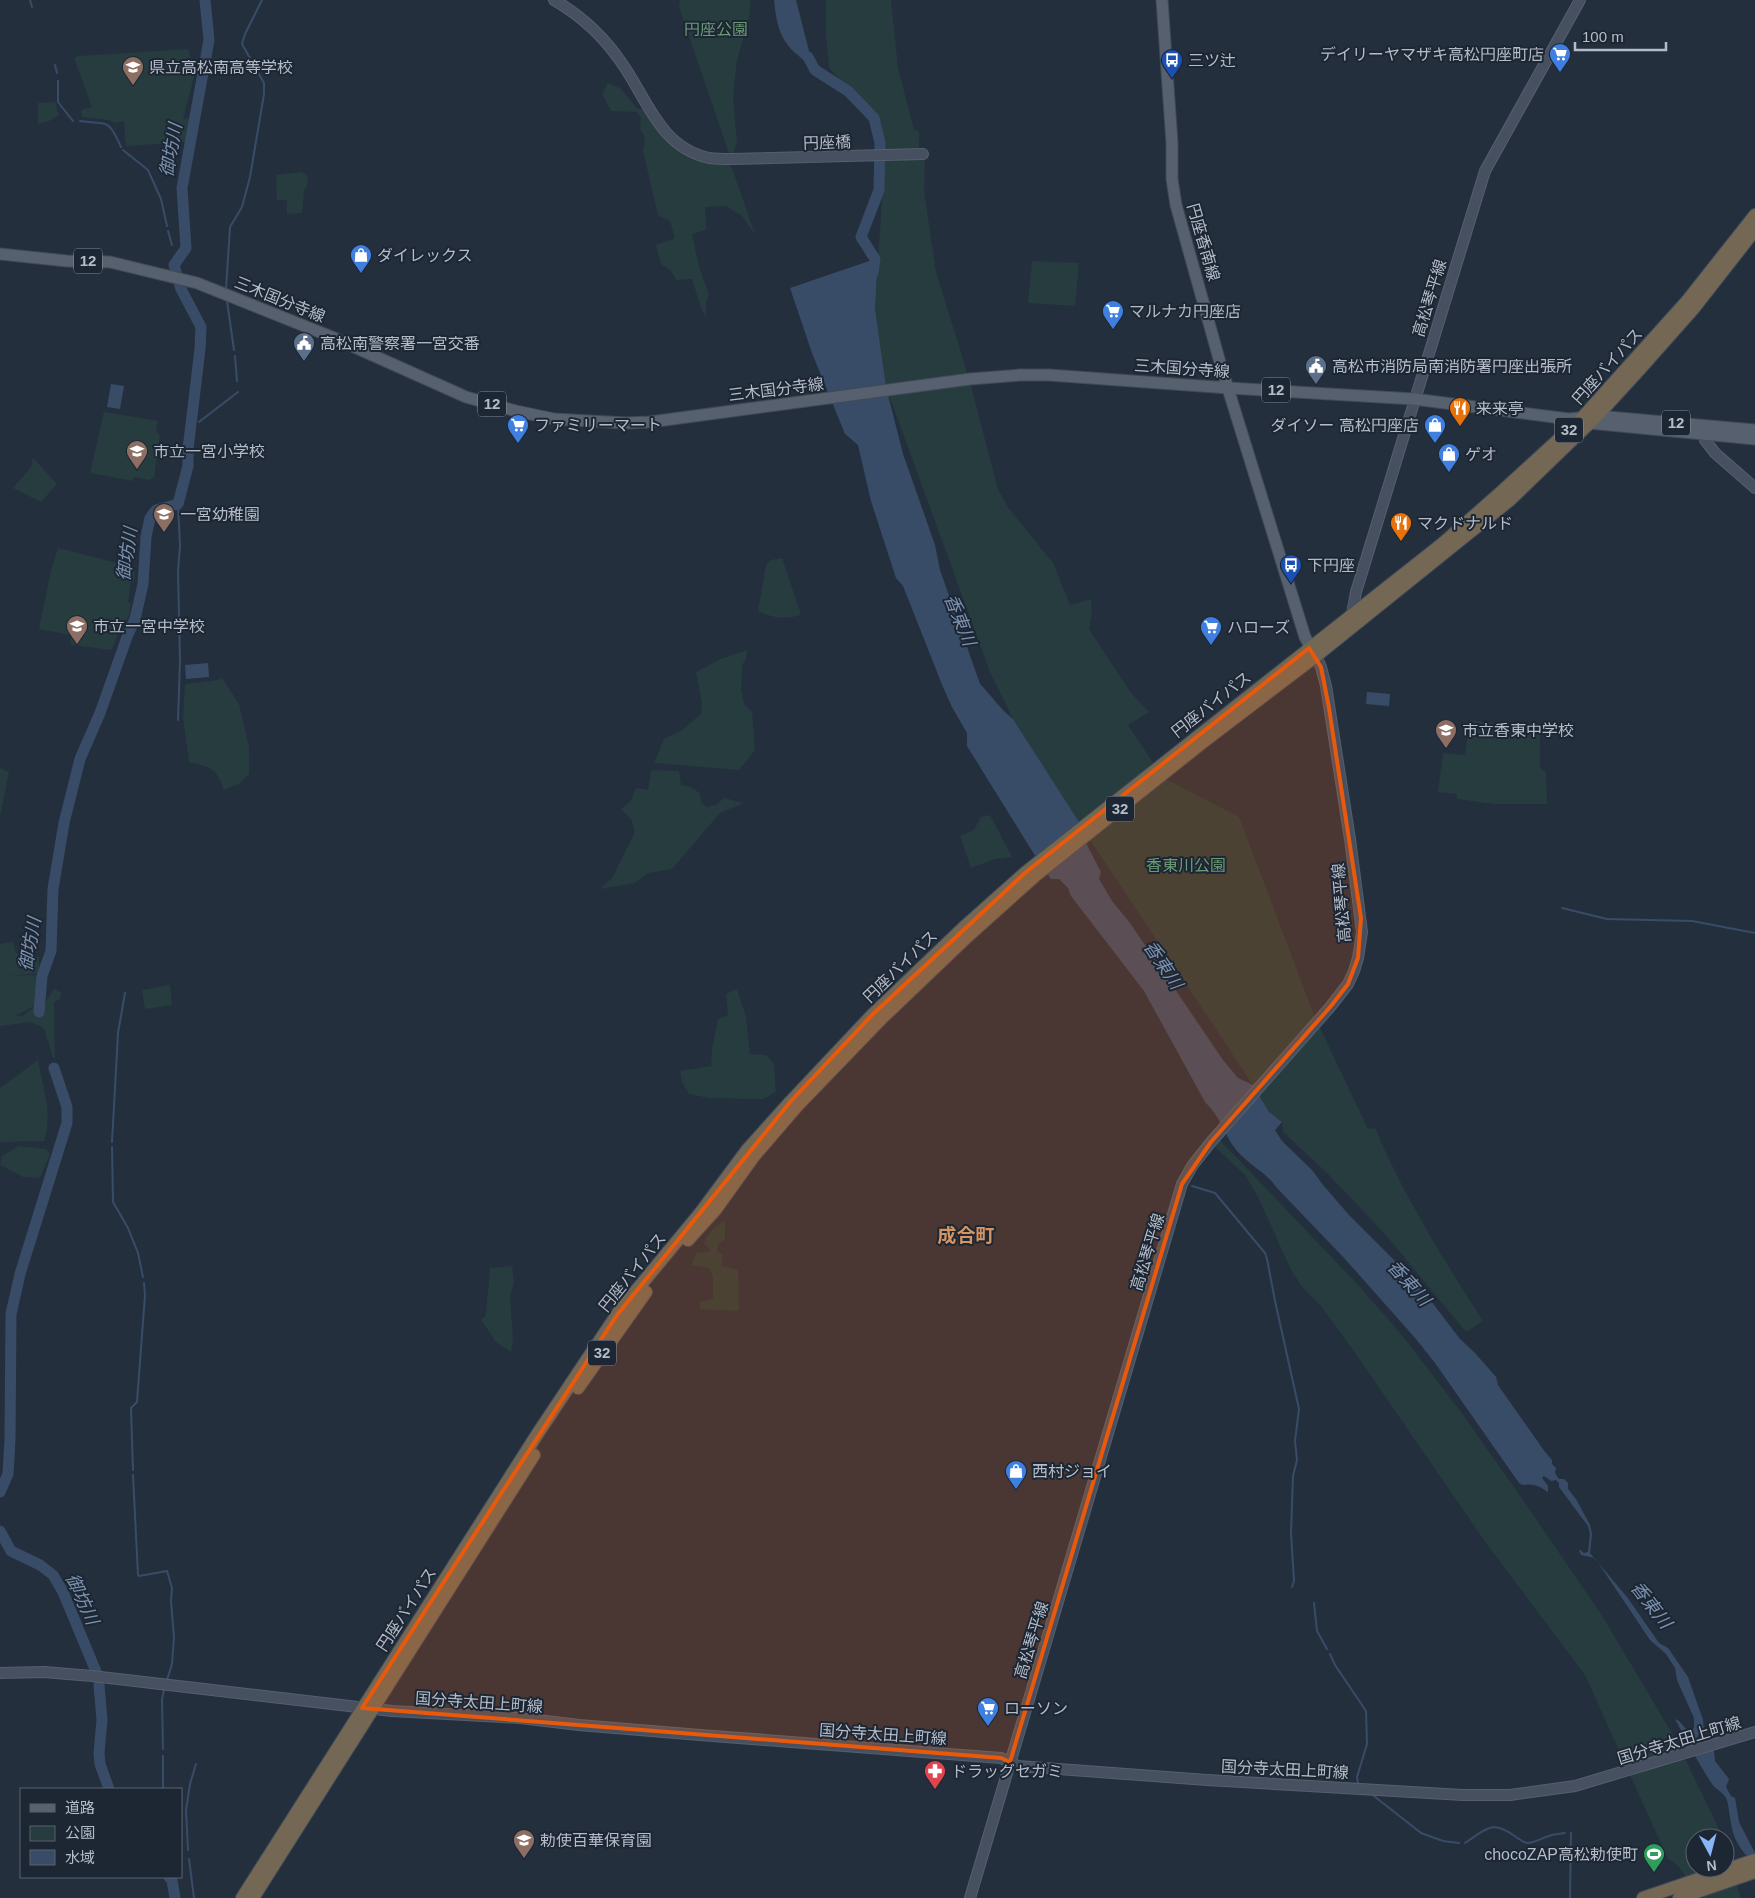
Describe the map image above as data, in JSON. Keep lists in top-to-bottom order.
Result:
{
  "streets": {
    "highway": ["円座バイパス", "32"],
    "main road": [
      "円座橋",
      "円座香南線",
      "12",
      "高松琴平線",
      "三木国分寺線",
      "国分寺太田上町線"
    ]
  },
  "crossings": [
    ["円座香南線", "高松琴平線"],
    ["円座香南線", "三木国分寺線"],
    ["円座香南線", "円座バイパス"],
    ["高松琴平線", "三木国分寺線"],
    ["高松琴平線", "円座バイパス"],
    ["高松琴平線", "国分寺太田上町線"],
    ["三木国分寺線", "円座バイパス"],
    ["円座バイパス", "国分寺太田上町線"]
  ],
  "districts": ["成合町"],
  "water": ["御坊川", "香東川"],
  "parks": ["円座公園", "香東川公園"],
  "places": {
    "supermarket": [
      "デイリーヤマザキ高松円座町店",
      "マルナカ円座店",
      "ファミリーマート",
      "ハローズ",
      "ローソン"
    ],
    "bus stop": ["三ツ辻", "下円座"],
    "school or university": [
      "県立高松南高等学校",
      "市立一宮小学校",
      "一宮幼稚園",
      "市立一宮中学校",
      "市立香東中学校",
      "勅使百華保育園"
    ],
    "shop": [
      "ダイレックス",
      "ダイソー 高松円座店",
      "ゲオ",
      "西村ジョイ"
    ],
    "public building": ["高松南警察署一宮交番", "高松市消防局南消防署円座出張所"],
    "restaurant": ["来来亭", "マクドナルド"],
    "pharmacy": ["ドラッグセガミ"],
    "sports": ["chocoZAP高松勅使町"]
  },
  "legend": ["道路", "公園", "水域"],
  "scale_bar": "100 m",
  "north": "bottom"
}
